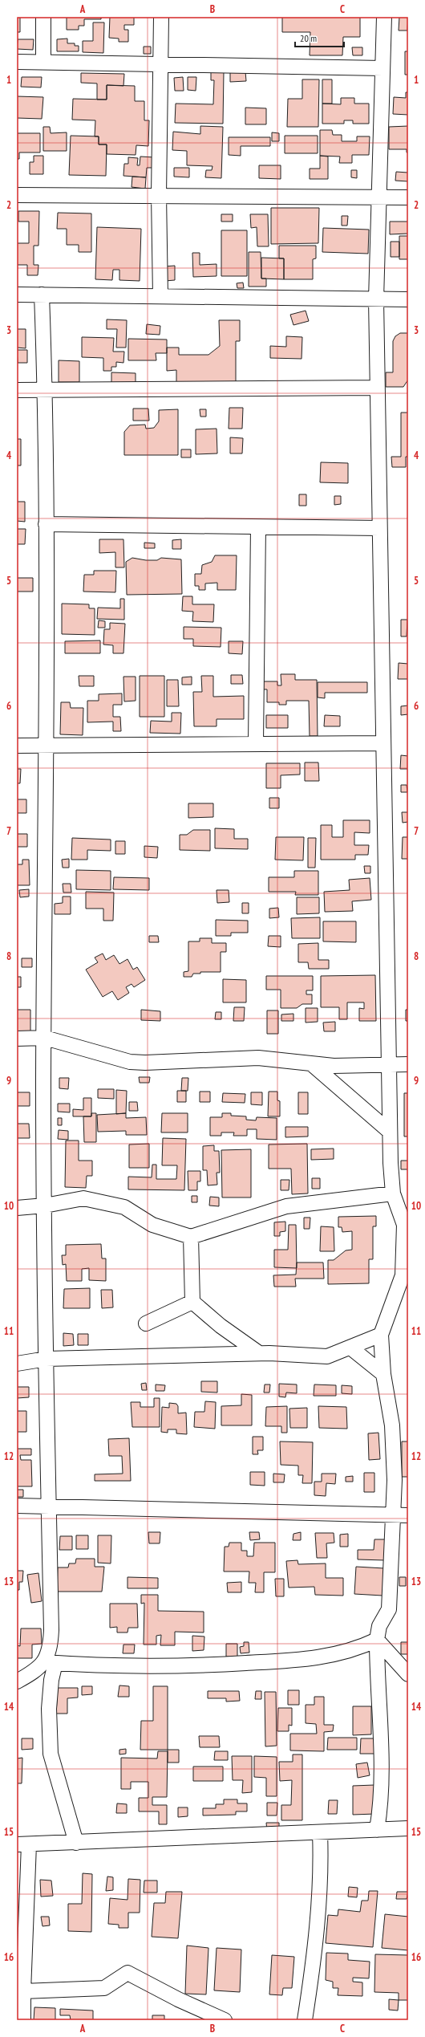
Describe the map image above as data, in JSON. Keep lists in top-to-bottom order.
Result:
{
  "scale_bar": "20 m",
  "grid": {
    "columns": ["A", "B", "C"],
    "rows": [
      "1",
      "2",
      "3",
      "4",
      "5",
      "6",
      "7",
      "8",
      "9",
      "10",
      "11",
      "12",
      "13",
      "14",
      "15",
      "16"
    ]
  }
}
